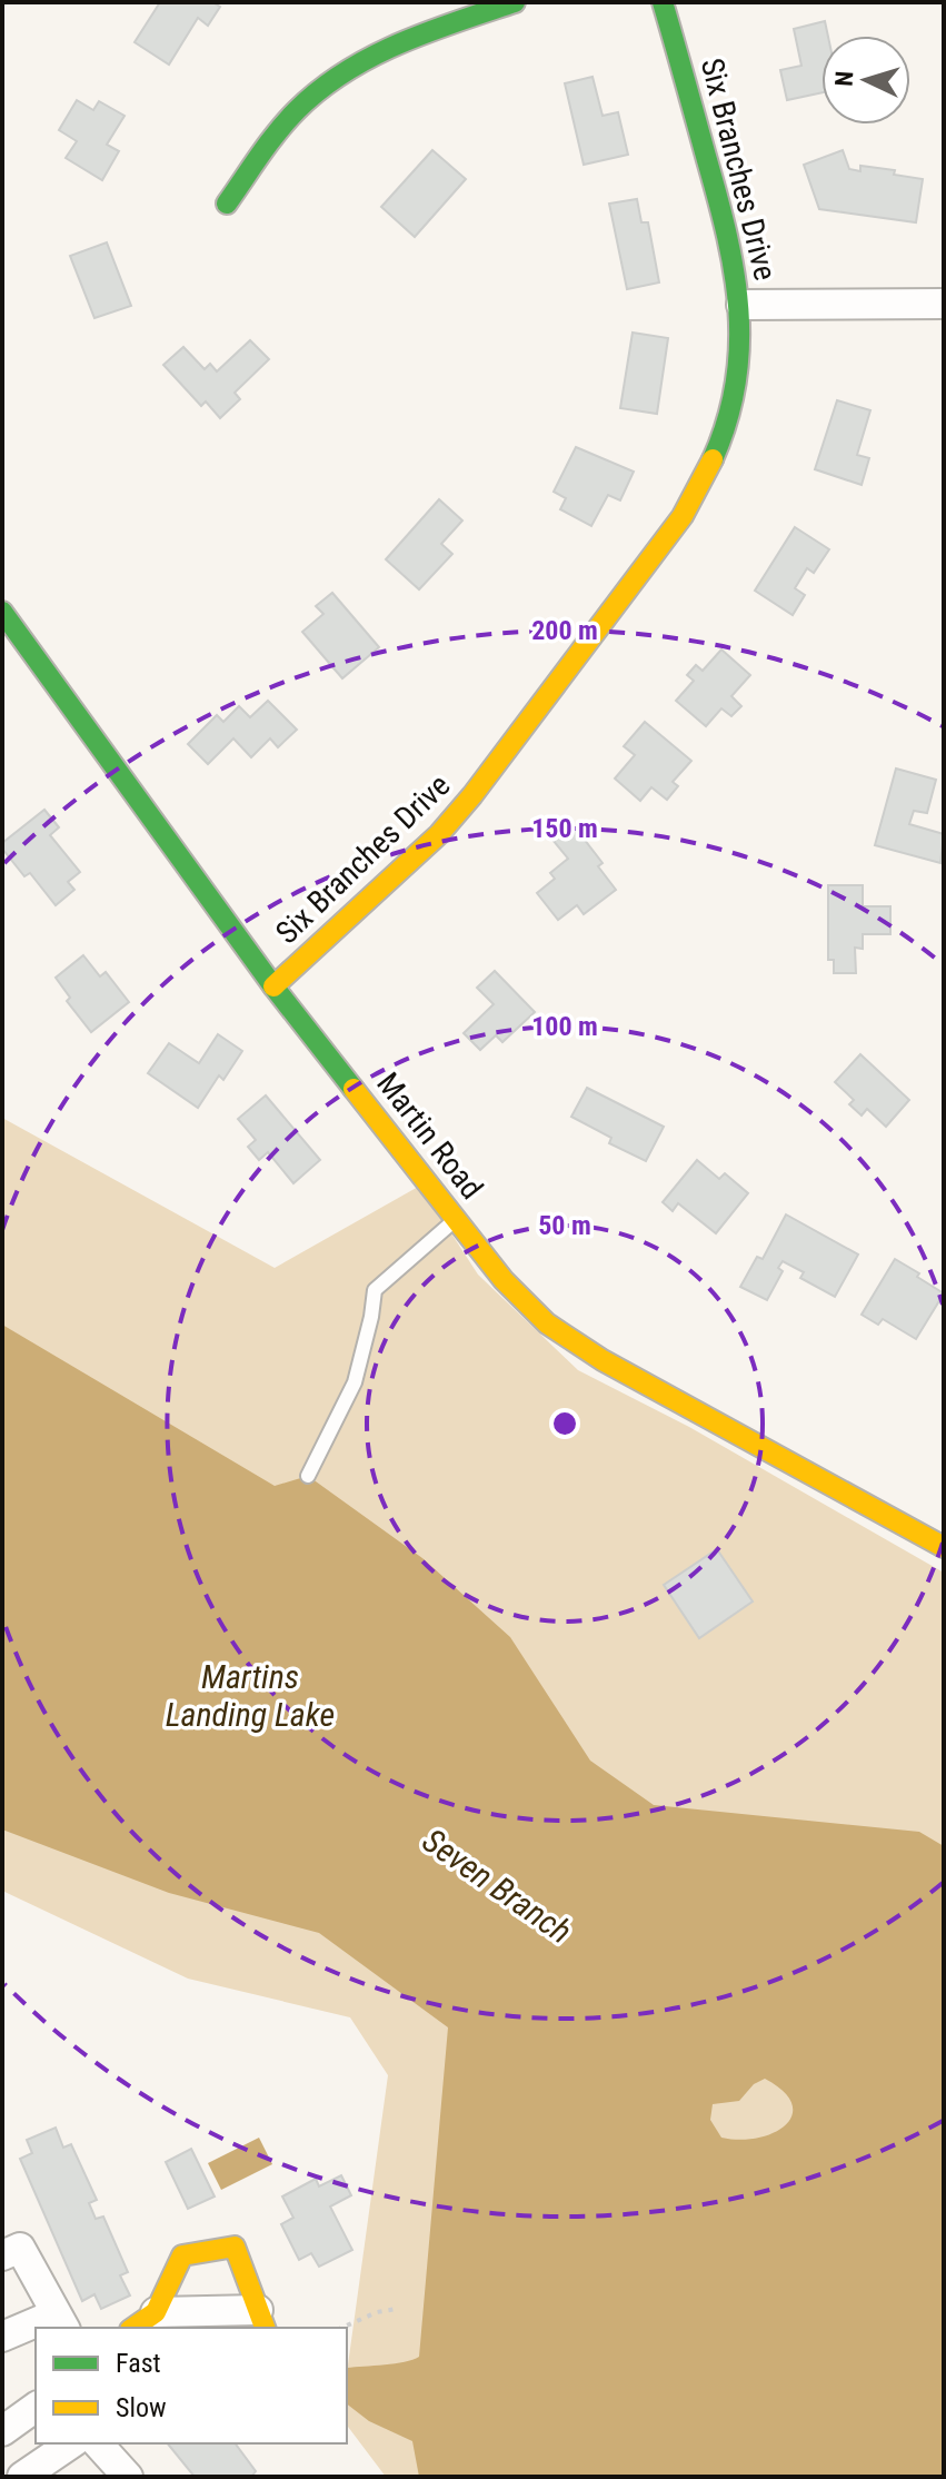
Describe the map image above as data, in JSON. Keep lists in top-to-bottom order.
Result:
{
  "streets": {
    "street": ["Six Branches Drive", "Martin Road"]
  },
  "crossings": [
    ["Six Branches Drive", "Martin Road"]
  ],
  "water": ["Martins Landing Lake", "Seven Branch"],
  "legend": ["Fast", "Slow"],
  "north": "left",
  "rings": [
    "200 m",
    "150 m",
    "100 m",
    "50 m"
  ]
}
